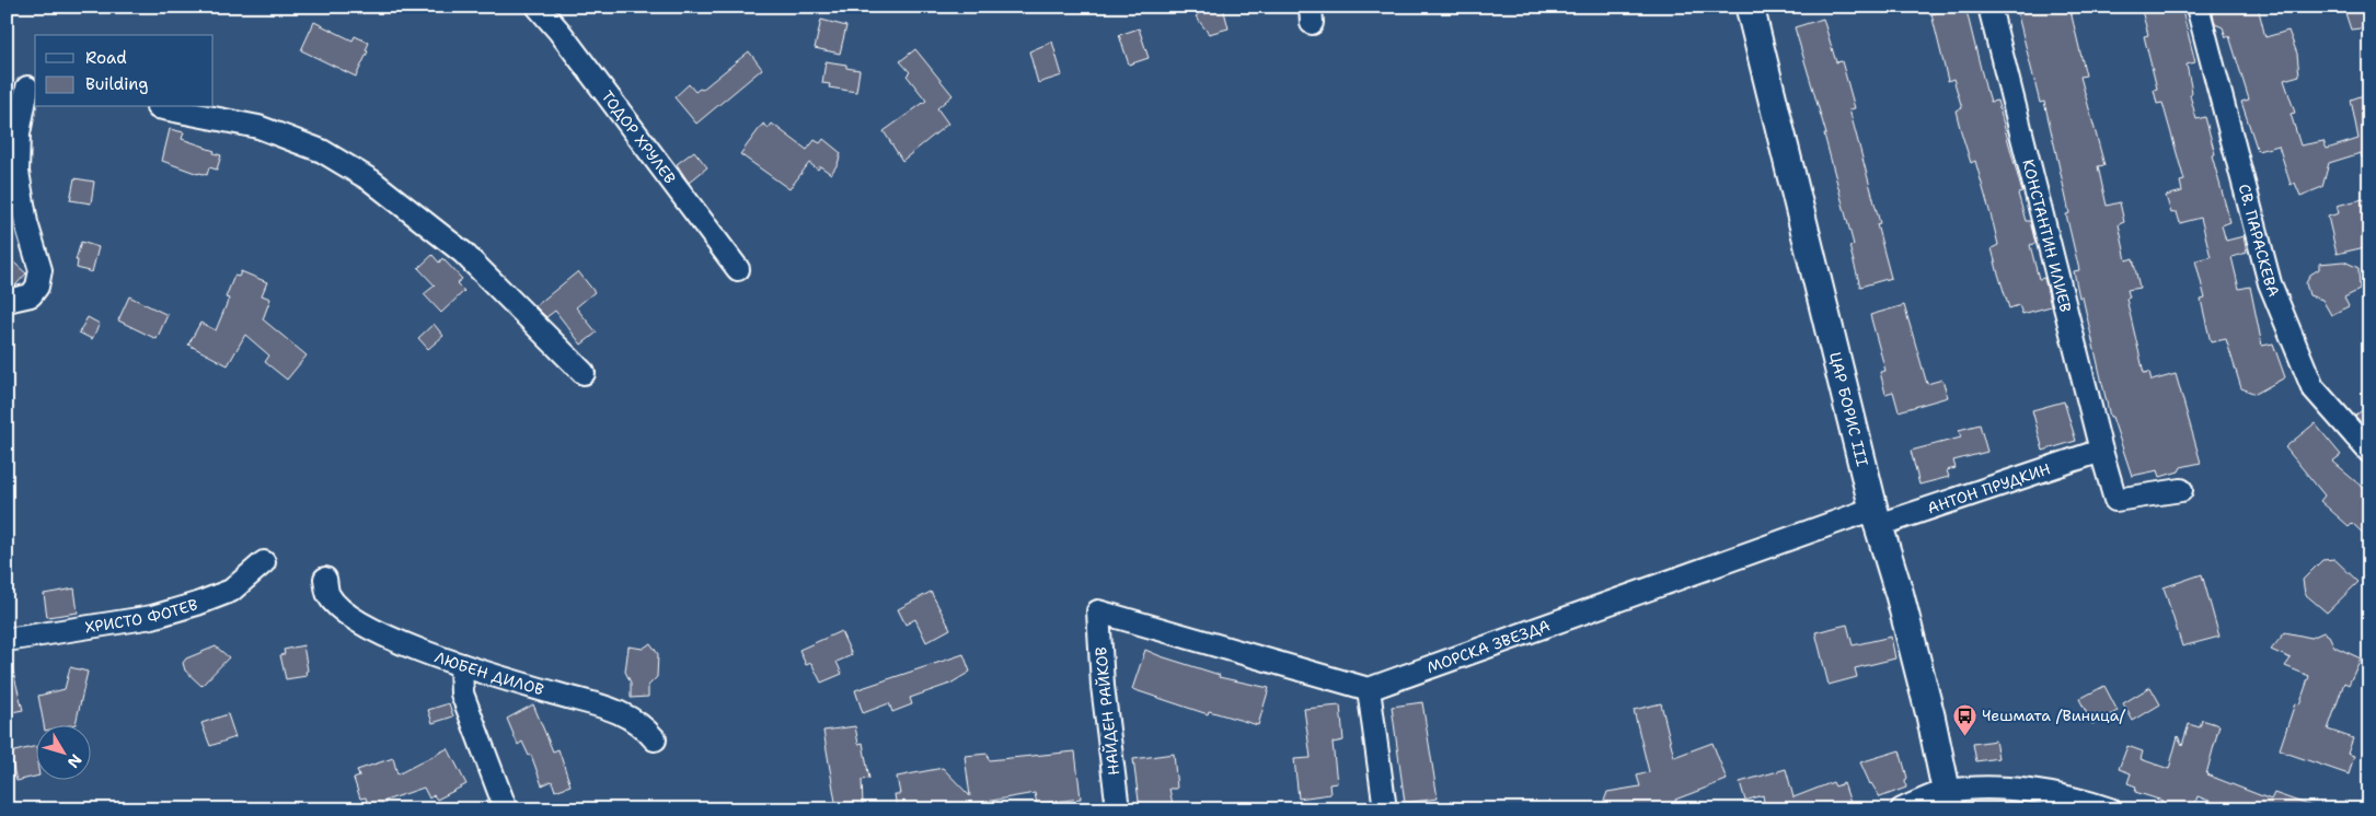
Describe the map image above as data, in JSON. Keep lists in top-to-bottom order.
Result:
{
  "streets": {
    "street": [
      "ТОДОР ХРУЛЕВ",
      "КОНСТАНТИН ИЛИЕВ",
      "СВ. ПАРАСКЕВА",
      "ЦАР БОРИС III",
      "АНТОН ПРУДКИН",
      "ХРИСТО ФОТЕВ",
      "МОРСКА ЗВЕЗДА",
      "ЛЮБЕН ДИЛОВ",
      "НАЙДЕН РАЙКОВ"
    ]
  },
  "crossings": [
    ["КОНСТАНТИН ИЛИЕВ", "АНТОН ПРУДКИН"],
    ["ЦАР БОРИС III", "АНТОН ПРУДКИН"],
    ["ЦАР БОРИС III", "МОРСКА ЗВЕЗДА"],
    ["АНТОН ПРУДКИН", "МОРСКА ЗВЕЗДА"],
    ["МОРСКА ЗВЕЗДА", "НАЙДЕН РАЙКОВ"]
  ],
  "places": {
    "bus stop": ["Чешмата /Виница/"]
  },
  "legend": ["Road", "Building"],
  "north": "bottom right"
}
